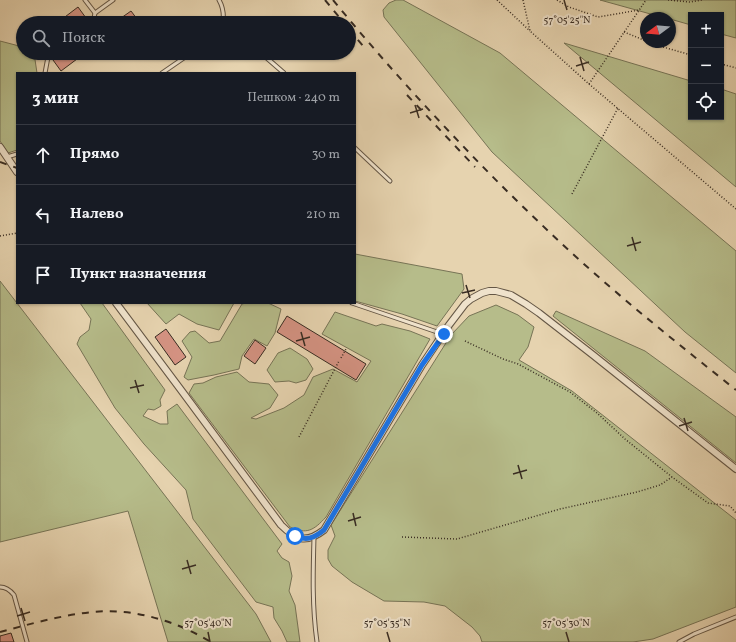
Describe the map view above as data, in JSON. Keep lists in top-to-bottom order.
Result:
{
  "north": "left",
  "page": {
    "map_buttons": ["+", "−"],
    "search": "Поиск",
    "heading": ["3 мин", "Пешком · 240 m"],
    "list": [
      ["Прямо", "30 m"],
      ["Налево", "210 m"],
      "Пункт назначения"
    ]
  },
  "coordinates": [
    "57°05'25\"N",
    "57°05'40\"N",
    "57°05'35\"N",
    "57°05'30\"N"
  ]
}
